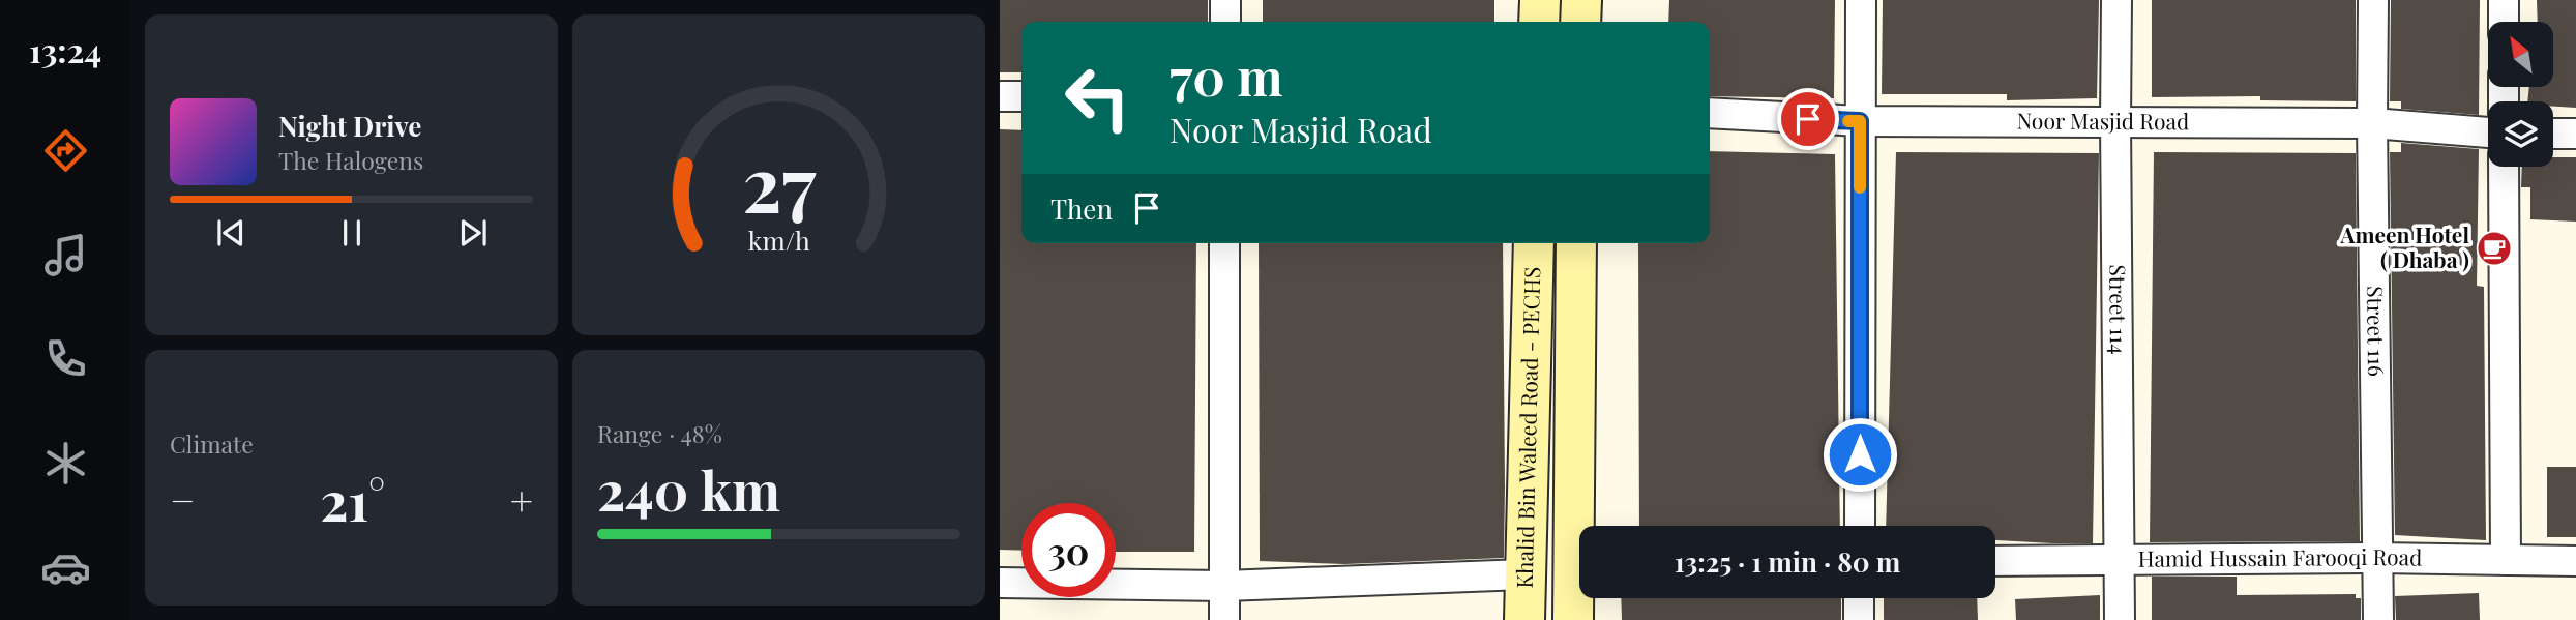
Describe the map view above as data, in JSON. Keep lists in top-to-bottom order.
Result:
{
  "streets": {
    "main road": ["Khalid Bin Waleed Road - PECHS"],
    "street": [
      "Noor Masjid Road",
      "Street 114",
      "Street 116",
      "Hamid Hussain Farooqi Road"
    ]
  },
  "crossings": [
    ["Noor Masjid Road", "Street 114"],
    ["Noor Masjid Road", "Street 116"],
    ["Street 114", "Hamid Hussain Farooqi Road"],
    ["Street 116", "Hamid Hussain Farooqi Road"]
  ],
  "places": {
    "cafe": ["Ameen Hotel ( Dhaba )"]
  },
  "north": "top left",
  "page": {
    "tabs": "13:24",
    "turn": ["70 m", "Noor Masjid Road"],
    "song": ["Night Drive", "The Halogens"],
    "then": "Then",
    "tile": [
      "Climate",
      ["Range · 48%", "240 km"]
    ],
    "heat": ["−", "21°", "+"],
    "limit": "30",
    "trip": "13:25 · 1 min · 80 m",
    "gauge": ["27", "km/h"]
  }
}
